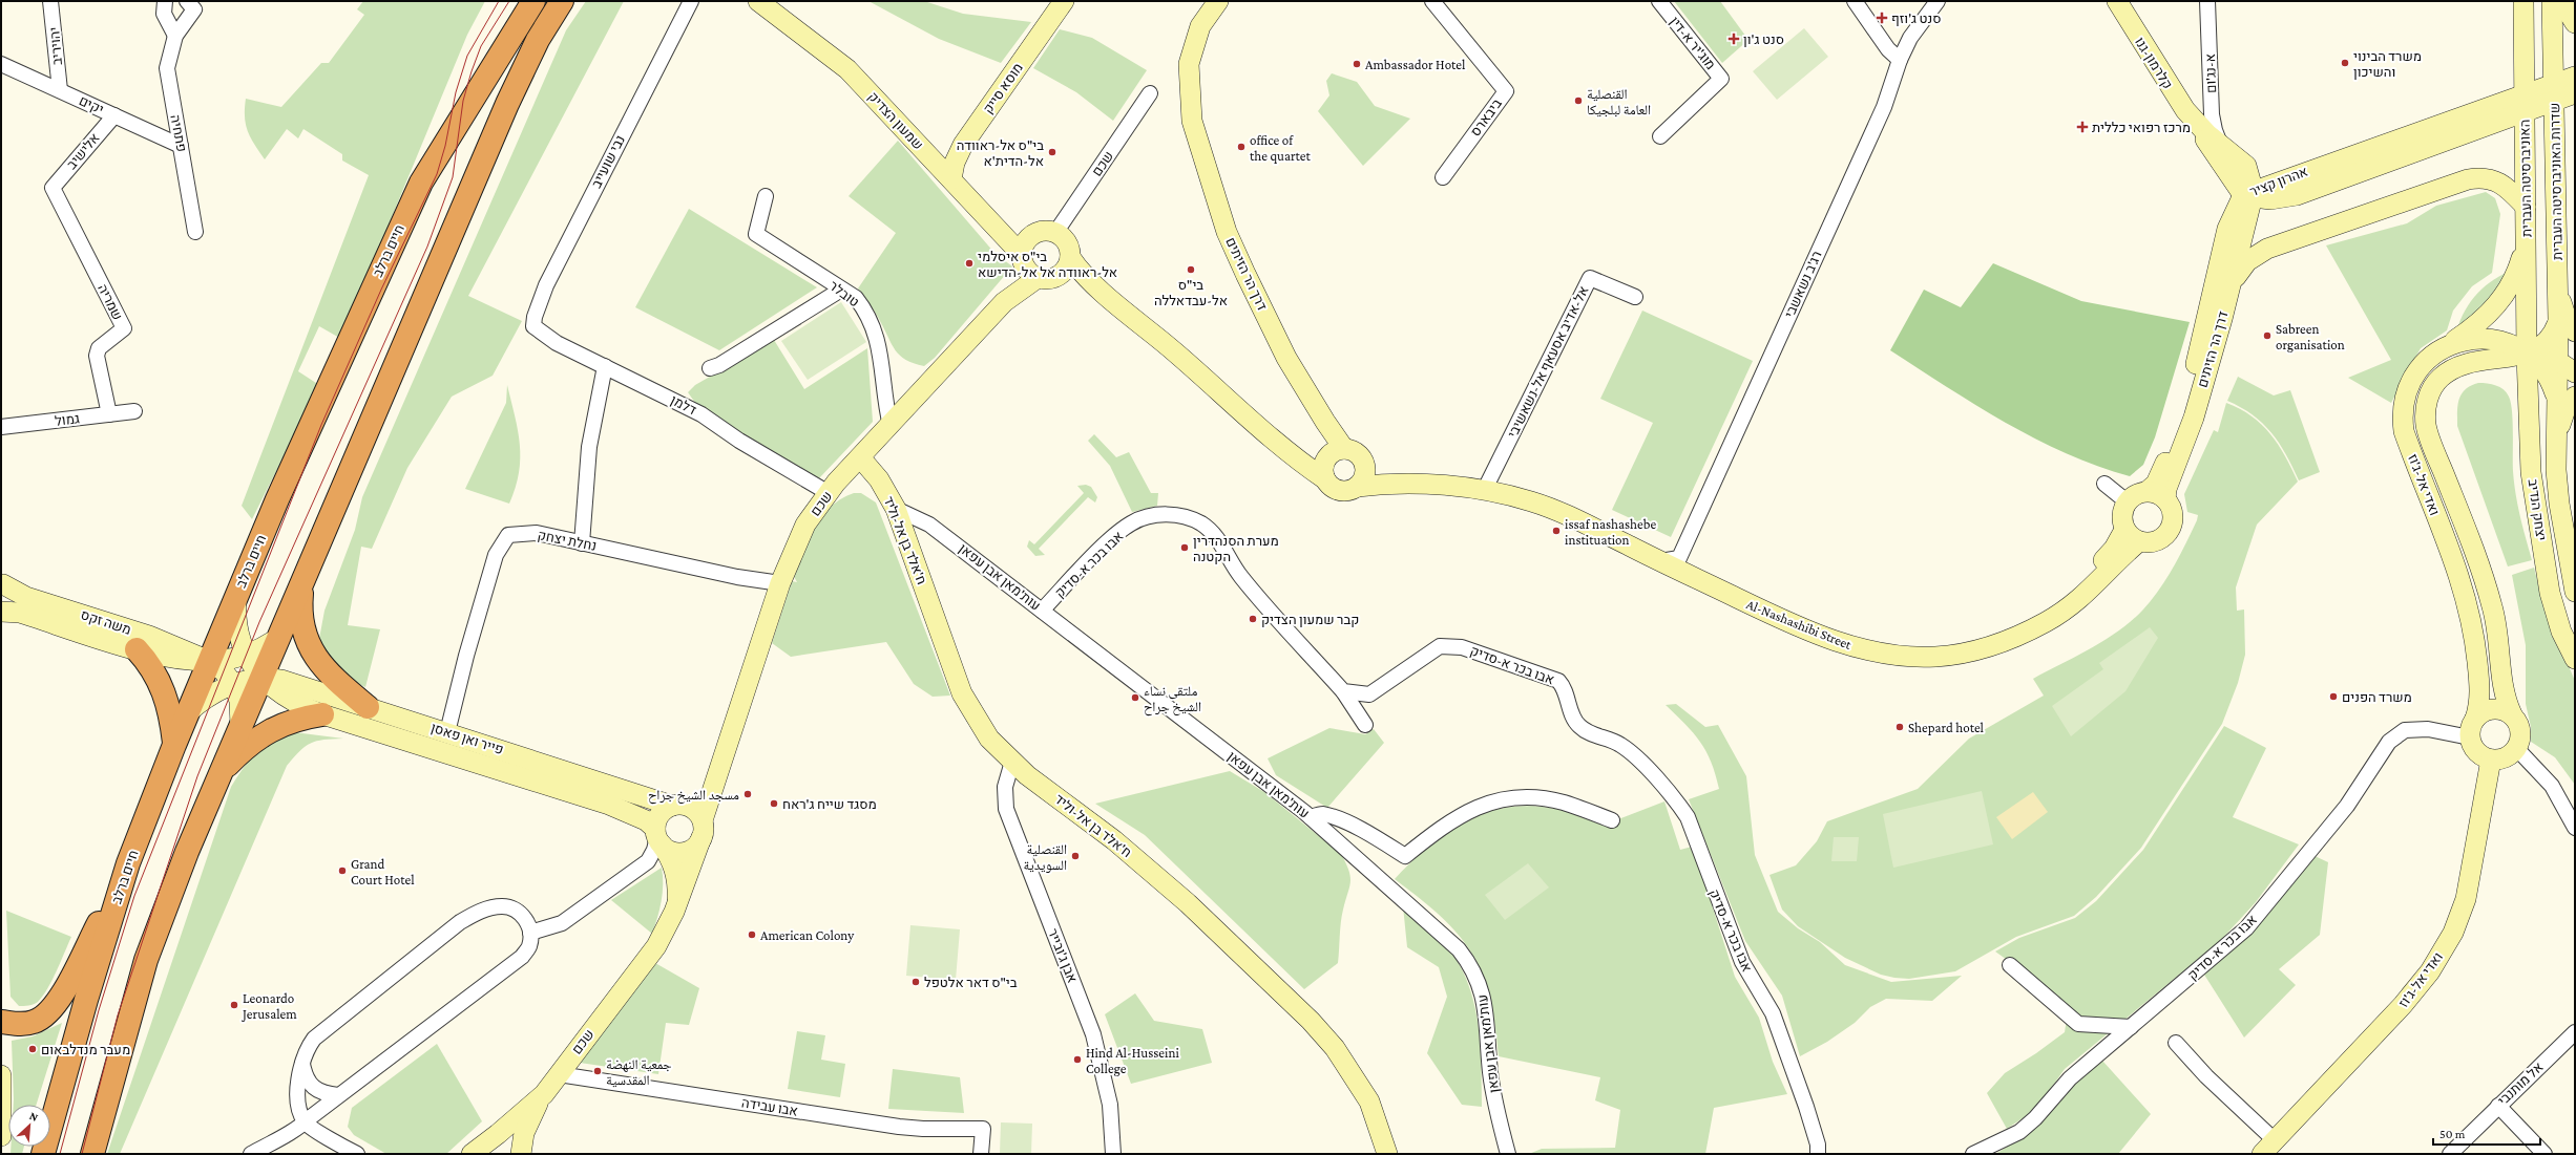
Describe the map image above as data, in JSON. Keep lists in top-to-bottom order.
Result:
{
  "streets": {
    "highway": ["חיים ברלב"],
    "street": [
      "מוג'יר א-דין",
      "יהויריב",
      "קלרמון-גנו",
      "א-נג'ום",
      "מוסא סייק",
      "יקים",
      "ביבארס",
      "שמעון הצדיק",
      "פתחיה",
      "אלישיב",
      "נבי שועייב",
      "שכם",
      "האוניברסיטה העברית",
      "אהרון קציר",
      "שדרות האוניברסיטה העברית",
      "דרך הר הזיתים",
      "רג'ב נשאשבי",
      "טובלר",
      "שמריה",
      "אל-אדיב אסעאף אל-נשאשיבי",
      "דלמן",
      "גמול",
      "ואדי אל-ג'וז",
      "יצחק הנדיב",
      "נחלת יצחק",
      "ח'אלד בן אל-וליד",
      "אבו בכר א-סדיק",
      "עות'מאן אבן עפאן",
      "משה זקס",
      "Al-Nashashibi Street",
      "פייר ואן פאסן",
      "אבן ג'ובייר",
      "אל מותנבי",
      "אבו עבידה"
    ]
  },
  "crossings": [
    ["יהויריב", "יקים"],
    ["קלרמון-גנו", "א-נג'ום"],
    ["קלרמון-גנו", "אהרון קציר"],
    ["קלרמון-גנו", "דרך הר הזיתים"],
    ["מוסא סייק", "שמעון הצדיק"],
    ["יקים", "פתחיה"],
    ["יקים", "אלישיב"],
    ["שמעון הצדיק", "שכם"],
    ["אלישיב", "שמריה"],
    ["נבי שועייב", "דלמן"],
    ["שכם", "טובלר"],
    ["שכם", "דלמן"],
    ["שכם", "נחלת יצחק"],
    ["שכם", "ח'אלד בן אל-וליד"],
    ["שכם", "פייר ואן פאסן"],
    ["שכם", "אבו עבידה"],
    ["האוניברסיטה העברית", "אהרון קציר"],
    ["האוניברסיטה העברית", "ואדי אל-ג'וז"],
    ["האוניברסיטה העברית", "יצחק הנדיב"],
    ["אהרון קציר", "שדרות האוניברסיטה העברית"],
    ["אהרון קציר", "דרך הר הזיתים"],
    ["שדרות האוניברסיטה העברית", "ואדי אל-ג'וז"],
    ["חיים ברלב", "משה זקס"],
    ["חיים ברלב", "פייר ואן פאסן"],
    ["דרך הר הזיתים", "Al-Nashashibi Street"],
    ["רג'ב נשאשבי", "Al-Nashashibi Street"],
    ["שמריה", "גמול"],
    ["אל-אדיב אסעאף אל-נשאשיבי", "Al-Nashashibi Street"],
    ["ואדי אל-ג'וז", "יצחק הנדיב"],
    ["ואדי אל-ג'וז", "אבו בכר א-סדיק"],
    ["נחלת יצחק", "פייר ואן פאסן"],
    ["ח'אלד בן אל-וליד", "עות'מאן אבן עפאן"],
    ["ח'אלד בן אל-וליד", "אבן ג'ובייר"],
    ["אבו בכר א-סדיק", "עות'מאן אבן עפאן"],
    ["משה זקס", "פייר ואן פאסן"]
  ],
  "places": {
    "health": ["סנט ג'וזף", "סנט ג'ון", "מרכז רפואי כללית"],
    "other": [
      "משרד הבינוי והשיכון",
      "Ambassador Hotel",
      "القنصلية العامة لبلجيكا",
      "office of the quartet",
      "בי\"ס אל-ראוודה אל-הדית'א",
      "בי\"ס איסלמי אל-ראוודה אל אל-הדישא",
      "בי\"ס אל-עבדאללה",
      "Sabreen organisation",
      "issaf nashashebe instituation",
      "מערת הסנהדרין הקטנה",
      "קבר שמעון הצדיק",
      "משרד הפנים",
      "ملتقى نساء الشيخ جراح",
      "Shepard hotel",
      "مسجد الشيخ جراح",
      "מסגד שייח ג'ראח",
      "القنصلية السويدية",
      "Grand Court Hotel",
      "American Colony",
      "בי\"ס דאר אלטפל",
      "Leonardo Jerusalem",
      "מעבר מנדלבאום",
      "Hind Al-Husseini College",
      "جمعية النهضة المقدسية"
    ]
  },
  "scale_bar": "50 m",
  "north": "top right"
}
